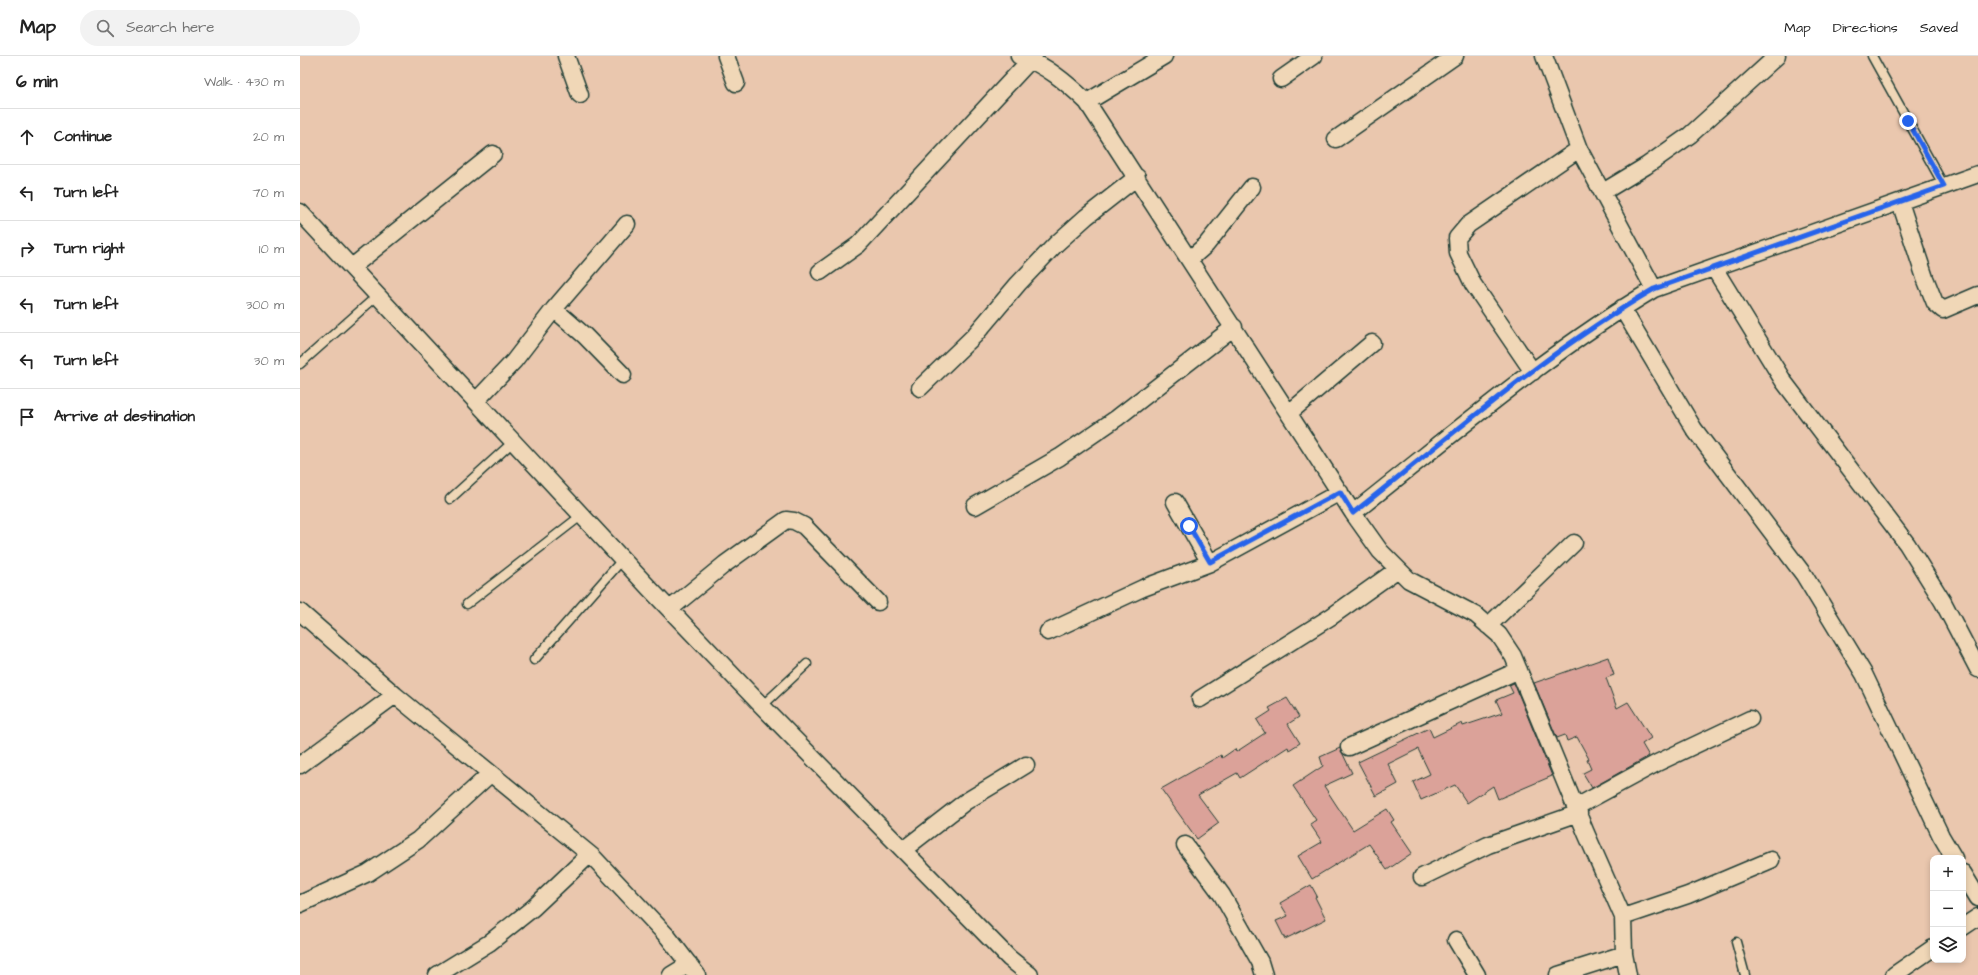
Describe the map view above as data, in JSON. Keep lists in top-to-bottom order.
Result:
{
  "page": {
    "header": "Map",
    "search": "Search here",
    "nav": ["Map", "Directions", "Saved"],
    "heading": ["6 min", "Walk · 430 m"],
    "list": [
      ["Continue", "20 m"],
      ["Turn left", "70 m"],
      ["Turn right", "10 m"],
      ["Turn left", "300 m"],
      ["Turn left", "30 m"],
      "Arrive at destination"
    ],
    "map_buttons": ["+", "−"]
  }
}
